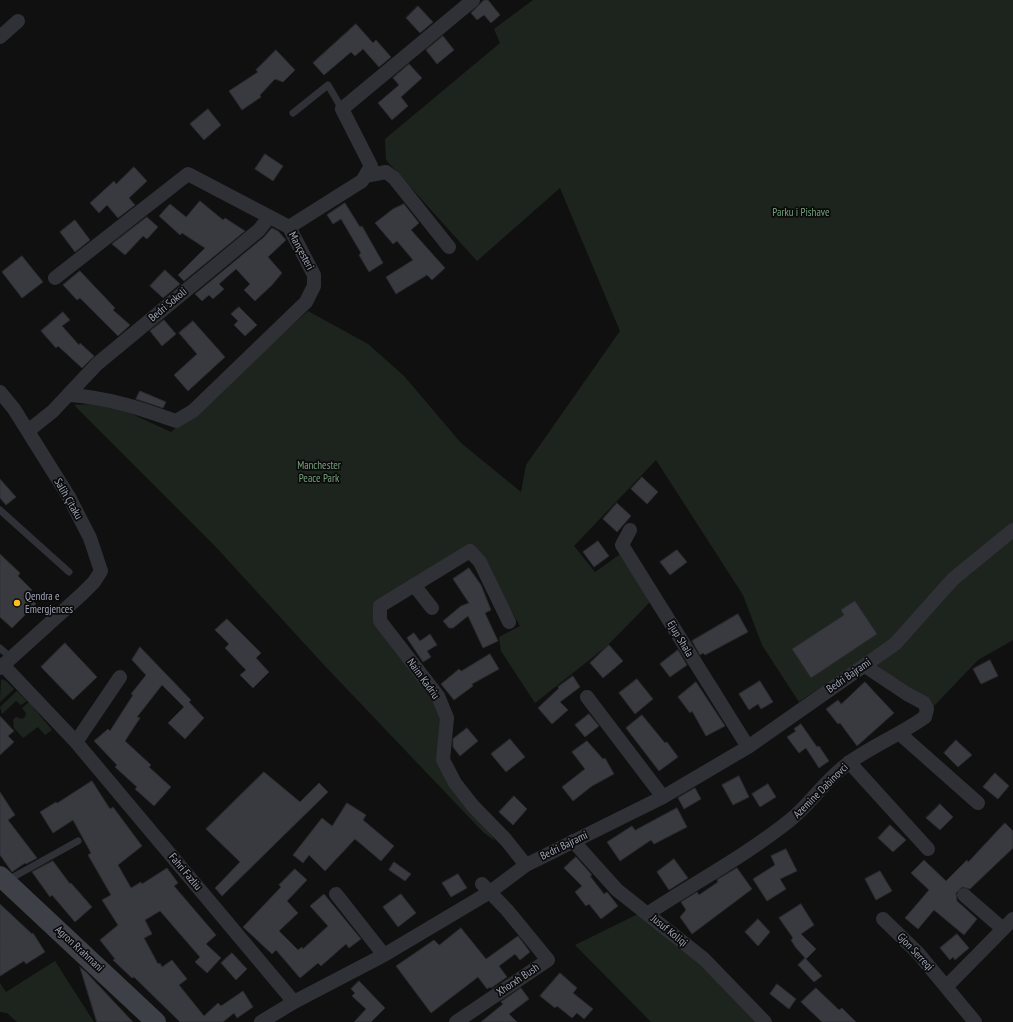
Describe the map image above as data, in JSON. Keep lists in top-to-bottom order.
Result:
{
  "streets": {
    "main road": ["Agron Rrahmani"],
    "street": [
      "Mançesteri",
      "Bedri Sokoli",
      "Salih Çitaku",
      "Ejup Shala",
      "Bedri Bajrami",
      "Naim Kadriu",
      "Azemine Dabinovci",
      "Fahri Fazliu",
      "Jusuf Koliqi",
      "Gjon Serreqi",
      "Xhorxh Bush"
    ]
  },
  "crossings": [
    ["Mançesteri", "Bedri Sokoli"],
    ["Salih Çitaku", "Fahri Fazliu"],
    ["Ejup Shala", "Bedri Bajrami"],
    ["Bedri Bajrami", "Naim Kadriu"],
    ["Bedri Bajrami", "Azemine Dabinovci"],
    ["Bedri Bajrami", "Fahri Fazliu"],
    ["Bedri Bajrami", "Jusuf Koliqi"],
    ["Bedri Bajrami", "Xhorxh Bush"],
    ["Azemine Dabinovci", "Jusuf Koliqi"]
  ],
  "parks": ["Parku i Pishave", "Manchester Peace Park"],
  "places": ["Qendra e Emergjences"]
}
